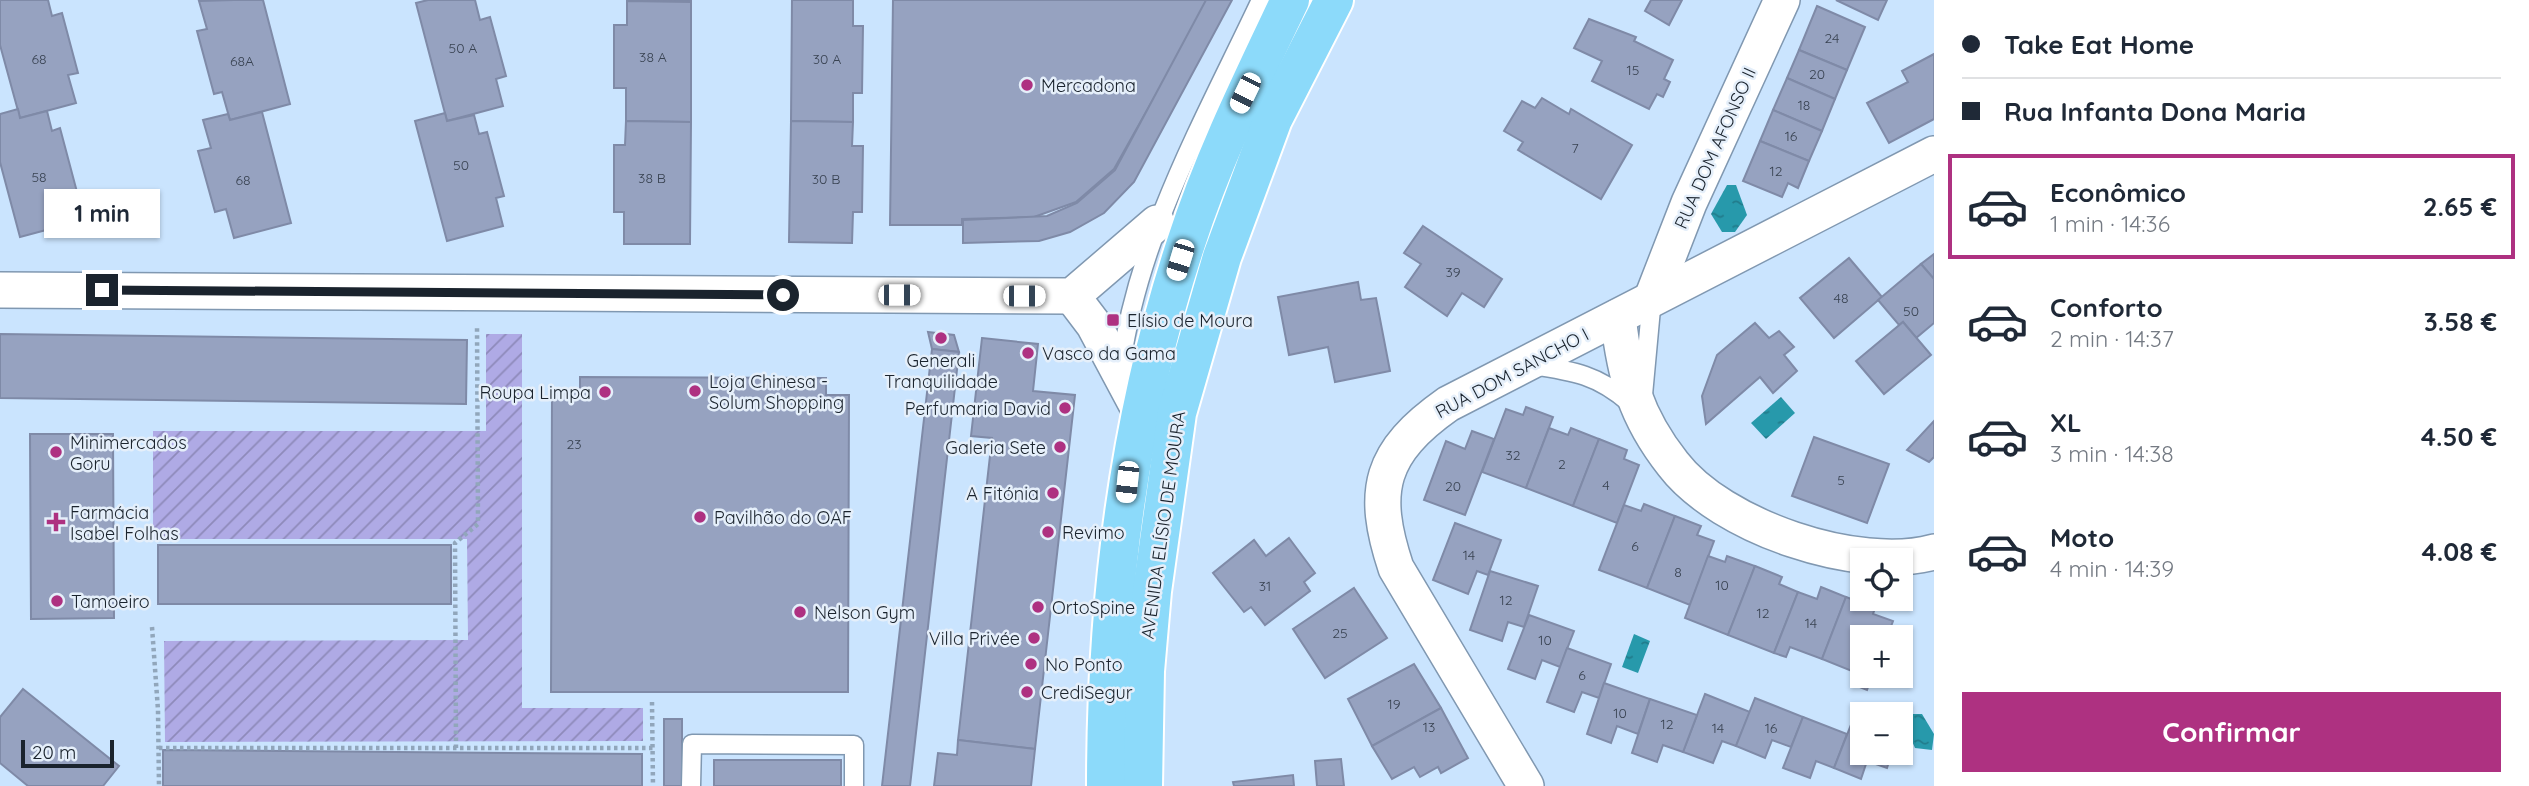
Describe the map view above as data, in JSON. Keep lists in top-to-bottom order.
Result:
{
  "streets": {
    "main road": ["AVENIDA ELÍSIO DE MOURA"],
    "street": ["RUA DOM AFONSO II", "RUA DOM SANCHO I"]
  },
  "crossings": [
    ["RUA DOM AFONSO II", "RUA DOM SANCHO I"]
  ],
  "places": {
    "other": [
      "Mercadona",
      "Generali Tranquilidade",
      "Vasco da Gama",
      "Loja Chinesa - Solum Shopping",
      "Roupa Limpa",
      "Perfumaria David",
      "Galeria Sete",
      "Minimercados Goru",
      "A Fitónia",
      "Pavilhão do OAF",
      "Revimo",
      "Tamoeiro",
      "OrtoSpine",
      "Nelson Gym",
      "Villa Privée",
      "No Ponto",
      "CrediSegur"
    ],
    "transit": ["Elísio de Moura"],
    "health": ["Farmácia Isabel Folhas"]
  },
  "house_numbers": [
    "24",
    "50 A",
    "38 A",
    "68",
    "30 A",
    "68A",
    "15",
    "20",
    "18",
    "16",
    "7",
    "50",
    "12",
    "58",
    "38 B",
    "30 B",
    "68",
    "39",
    "48",
    "50",
    "23",
    "32",
    "2",
    "5",
    "4",
    "20",
    "6",
    "14",
    "8",
    "10",
    "31",
    "12",
    "12",
    "14",
    "25",
    "10",
    "6",
    "19",
    "10",
    "12",
    "13",
    "14",
    "16"
  ],
  "scale_bar": "20 m",
  "page": {
    "banner": ["Take Eat Home", "Rua Infanta Dona Maria"],
    "list": [
      {
        "name": "Econômico",
        "note": "1 min · 14:36",
        "value": "2.65 €"
      },
      {
        "name": "Conforto",
        "note": "2 min · 14:37",
        "value": "3.58 €"
      },
      {
        "name": "XL",
        "note": "3 min · 14:38",
        "value": "4.50 €"
      },
      {
        "name": "Moto",
        "note": "4 min · 14:39",
        "value": "4.08 €"
      }
    ],
    "bubble": "1 min",
    "map_buttons": ["+", "−"],
    "buttons": "Confirmar",
    "scale": "20 m"
  }
}
